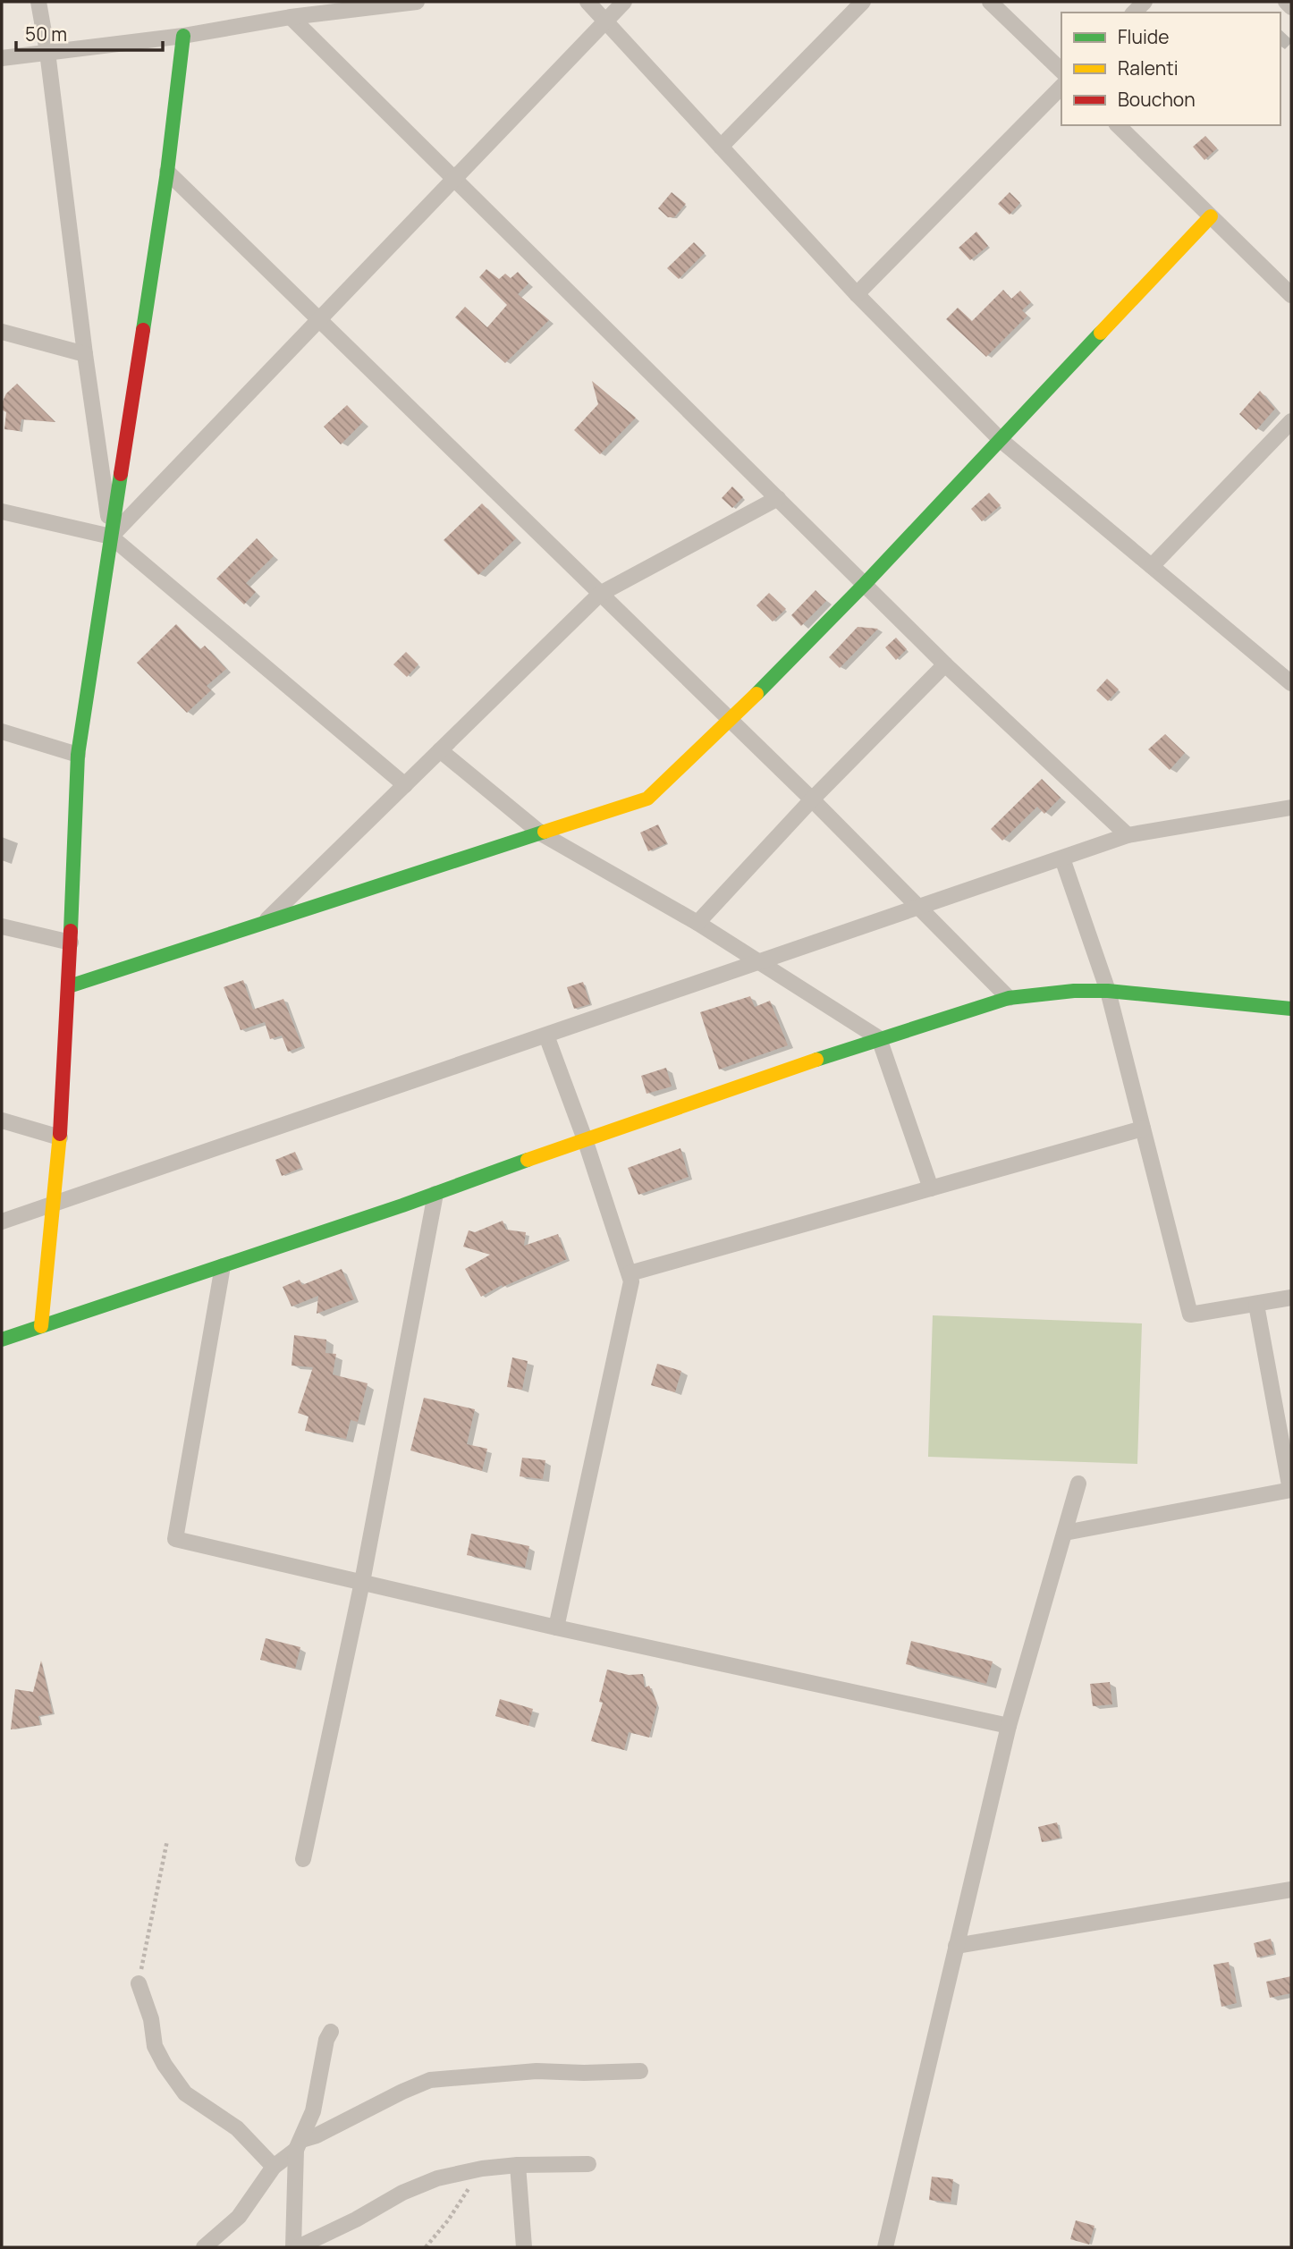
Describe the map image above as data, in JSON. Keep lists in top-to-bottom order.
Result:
{
  "legend": ["Fluide", "Ralenti", "Bouchon"],
  "scale_bar": "50 m"
}
